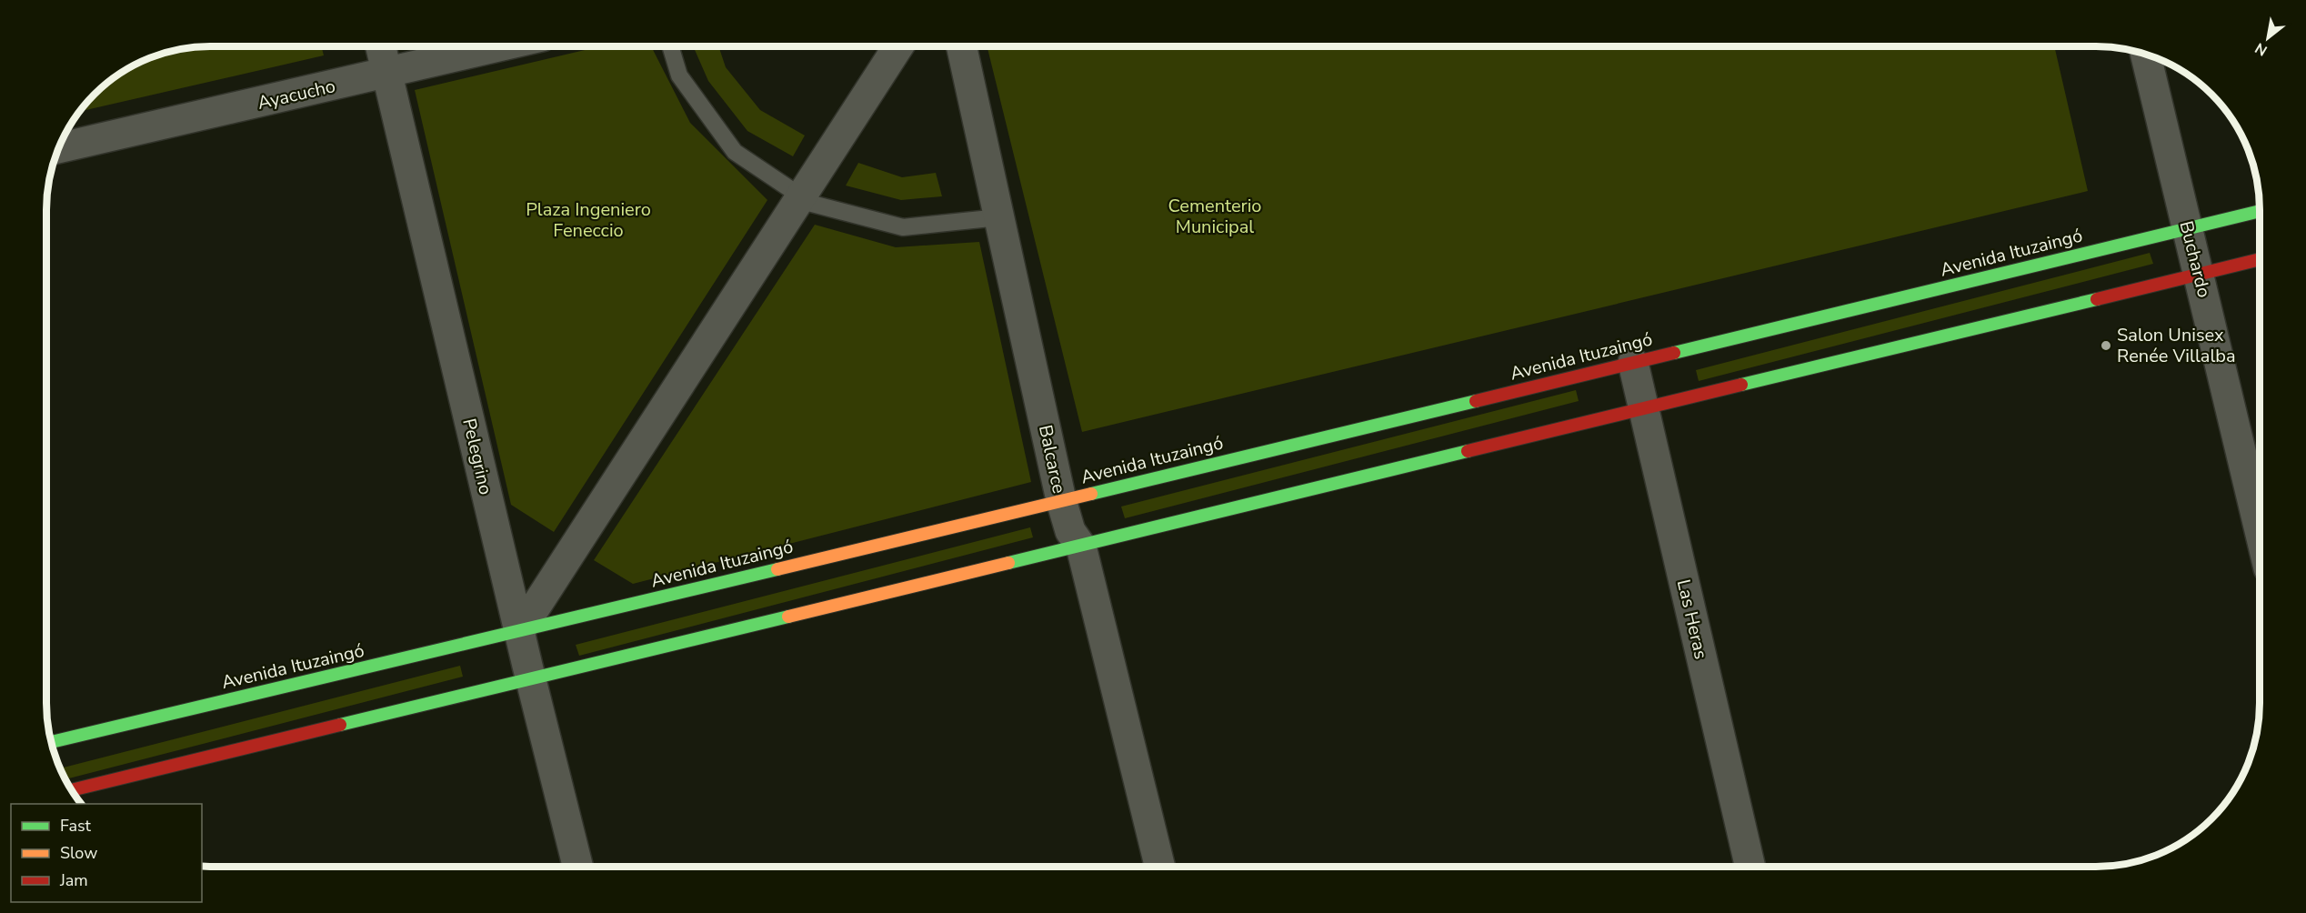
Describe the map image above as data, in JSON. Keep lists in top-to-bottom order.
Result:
{
  "streets": {
    "main road": ["Avenida Ituzaingó"],
    "street": [
      "Ayacucho",
      "Buchardo",
      "Pelegrino",
      "Balcarce",
      "Las Heras"
    ]
  },
  "crossings": [
    ["Ayacucho", "Pelegrino"],
    ["Avenida Ituzaingó", "Buchardo"],
    ["Avenida Ituzaingó", "Pelegrino"],
    ["Avenida Ituzaingó", "Balcarce"],
    ["Avenida Ituzaingó", "Las Heras"]
  ],
  "parks": ["Cementerio Municipal", "Plaza Ingeniero Feneccio"],
  "places": ["Salon Unisex Renée Villalba"],
  "legend": ["Fast", "Slow", "Jam"],
  "north": "bottom left"
}
